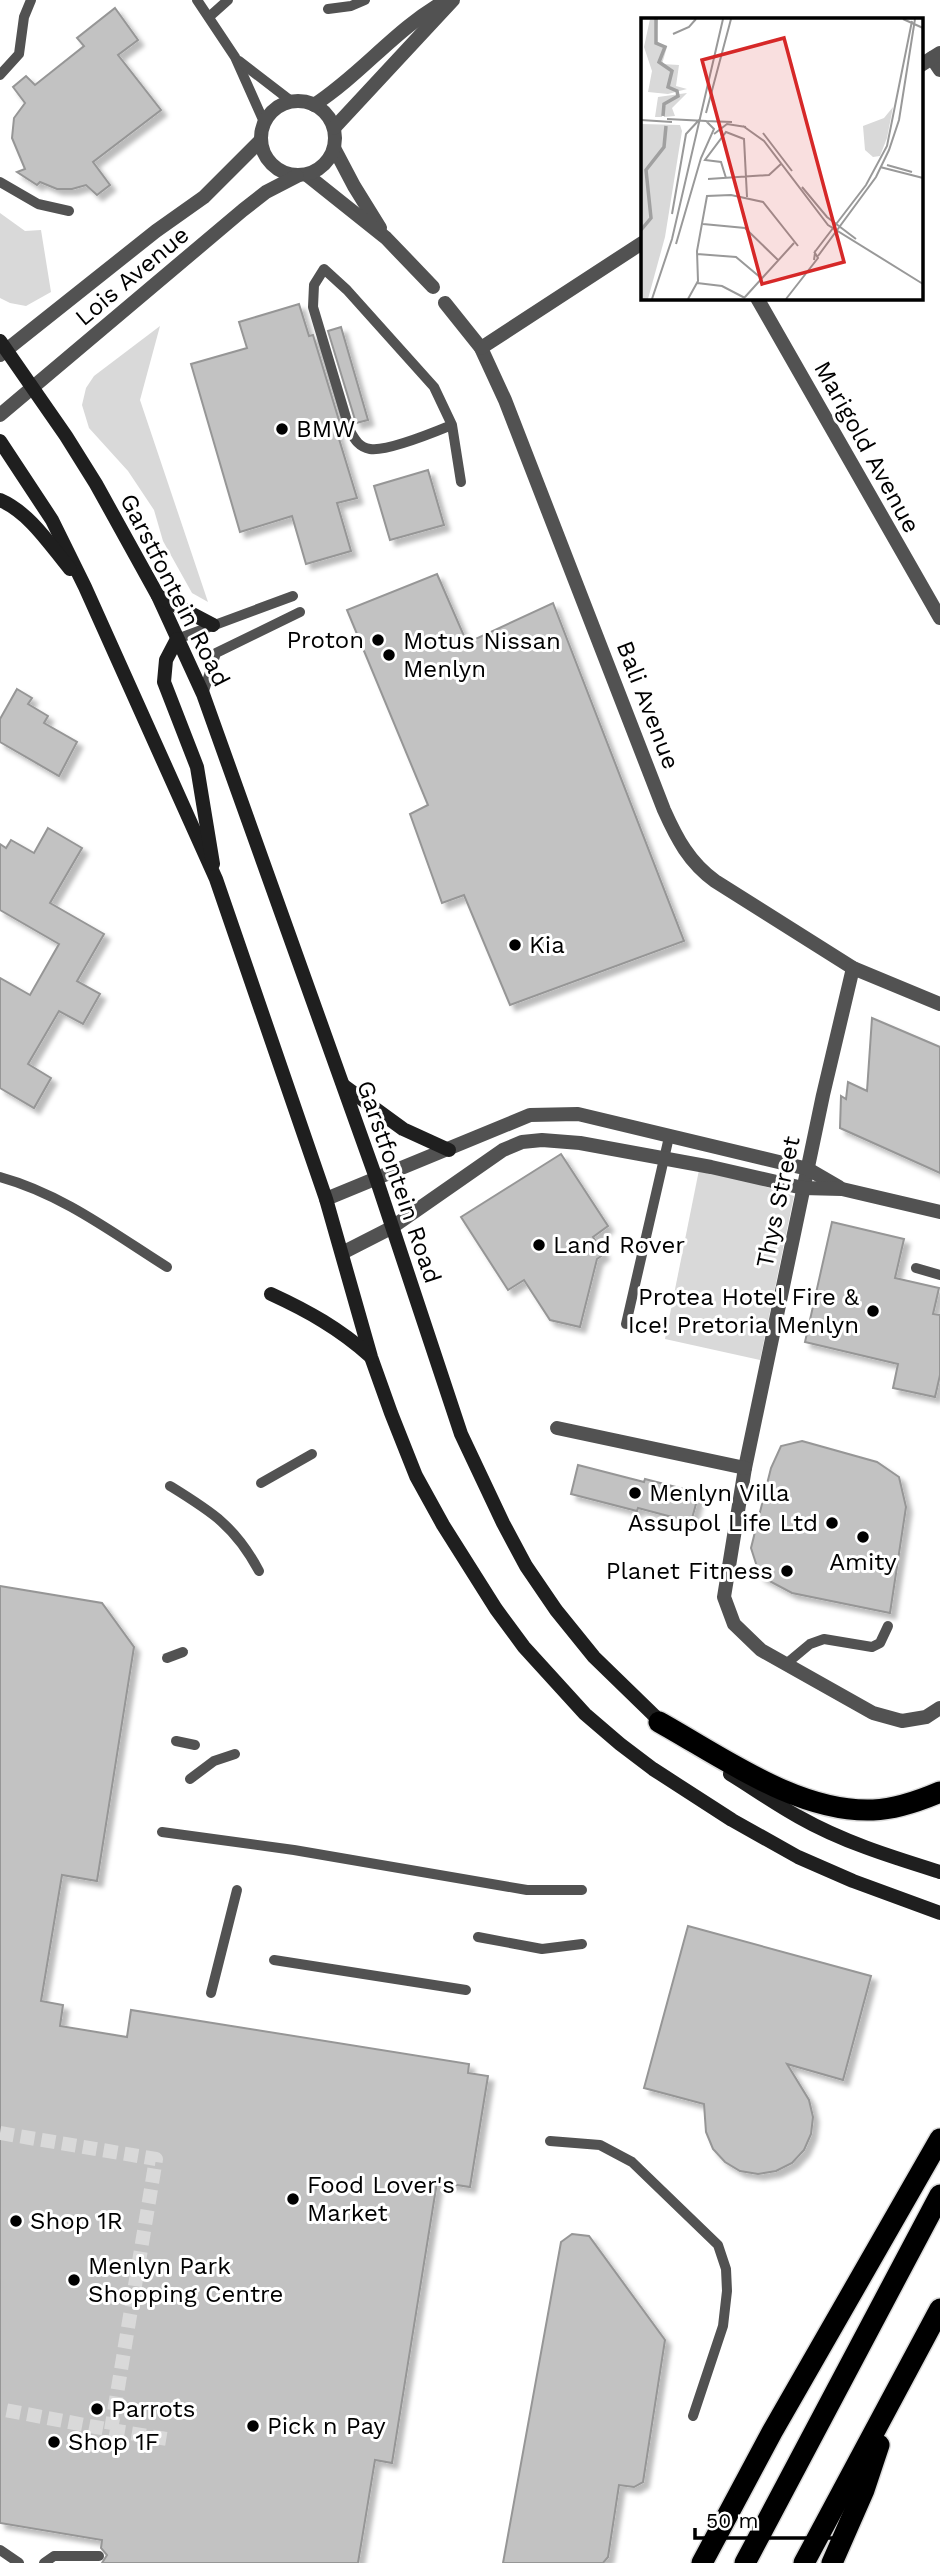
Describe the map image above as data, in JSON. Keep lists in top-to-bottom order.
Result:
{
  "streets": {
    "main road": ["Garstfontein Road"],
    "street": [
      "Lois Avenue",
      "Marigold Avenue",
      "Bali Avenue",
      "Thys Street"
    ]
  },
  "crossings": [
    ["Lois Avenue", "Garstfontein Road"],
    ["Bali Avenue", "Thys Street"]
  ],
  "places": [
    "BMW",
    "Proton",
    "Motus Nissan Menlyn",
    "Kia",
    "Land Rover",
    "Protea Hotel Fire & Ice! Pretoria Menlyn",
    "Menlyn Villa",
    "Assupol Life Ltd",
    "Amity",
    "Planet Fitness",
    "Food Lover's Market",
    "Shop 1R",
    "Menlyn Park Shopping Centre",
    "Parrots",
    "Pick n Pay",
    "Shop 1F"
  ],
  "scale_bar": "50 m"
}
